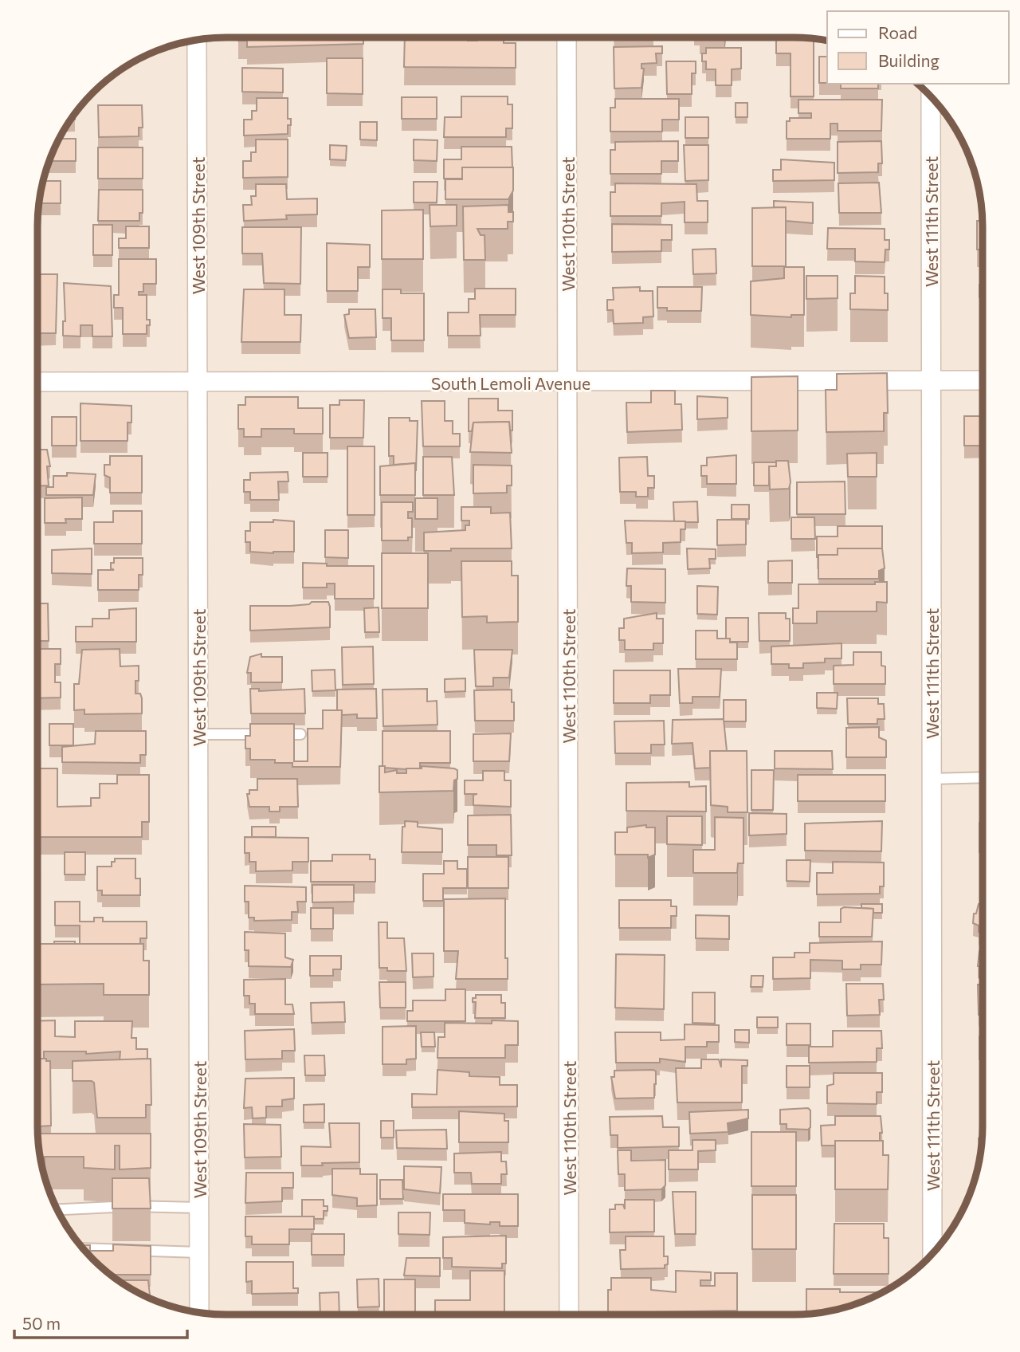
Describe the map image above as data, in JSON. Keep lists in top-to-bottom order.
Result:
{
  "streets": {
    "street": [
      "West 111th Street",
      "West 110th Street",
      "West 109th Street",
      "South Lemoli Avenue"
    ]
  },
  "crossings": [
    ["West 111th Street", "South Lemoli Avenue"],
    ["West 110th Street", "South Lemoli Avenue"],
    ["West 109th Street", "South Lemoli Avenue"]
  ],
  "legend": ["Road", "Building"],
  "scale_bar": "50 m"
}
